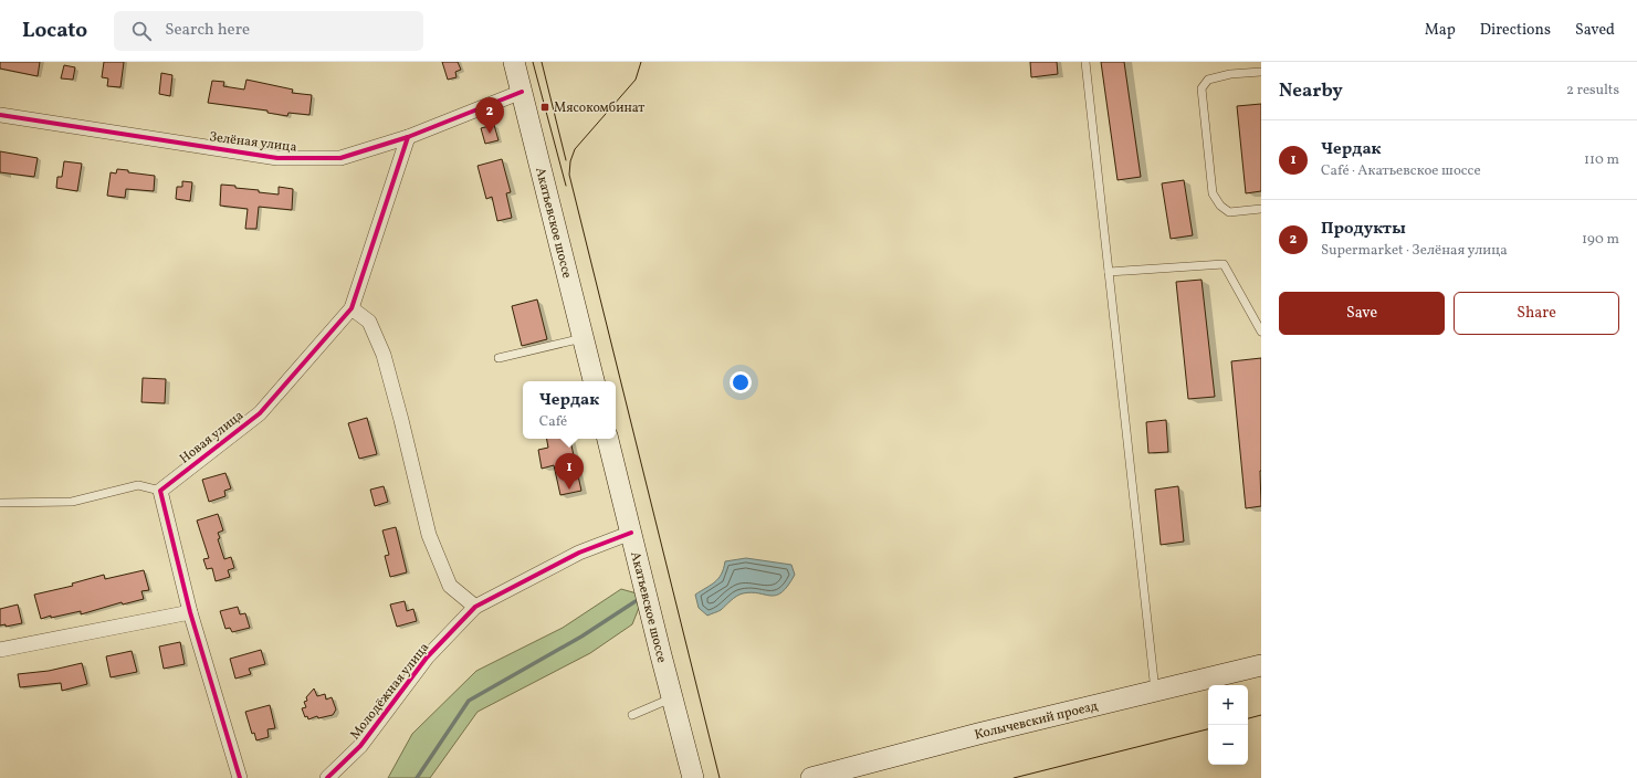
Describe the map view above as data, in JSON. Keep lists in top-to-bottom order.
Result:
{
  "streets": {
    "main road": ["Акатьевское шоссе", "Колычевский проезд"],
    "street": ["Зелёная улица", "Новая улица", "Молодёжная улица"]
  },
  "crossings": [
    ["Зелёная улица", "Акатьевское шоссе"],
    ["Зелёная улица", "Новая улица"],
    ["Акатьевское шоссе", "Молодёжная улица"]
  ],
  "places": {
    "transit": ["Мясокомбинат"]
  },
  "page": {
    "header": "Locato",
    "search": "Search here",
    "nav": ["Map", "Directions", "Saved"],
    "heading": ["Nearby", "2 results"],
    "pins": ["2", "1"],
    "list": [
      {
        "mark": "1",
        "name": "Чердак",
        "note": "Café · Акатьевское шоссе",
        "value": "110 m"
      },
      {
        "mark": "2",
        "name": "Продукты",
        "note": "Supermarket · Зелёная улица",
        "value": "190 m"
      }
    ],
    "buttons": ["Save", "Share"],
    "popup": ["Чердак", "Café"],
    "map_buttons": ["+", "−"]
  }
}
